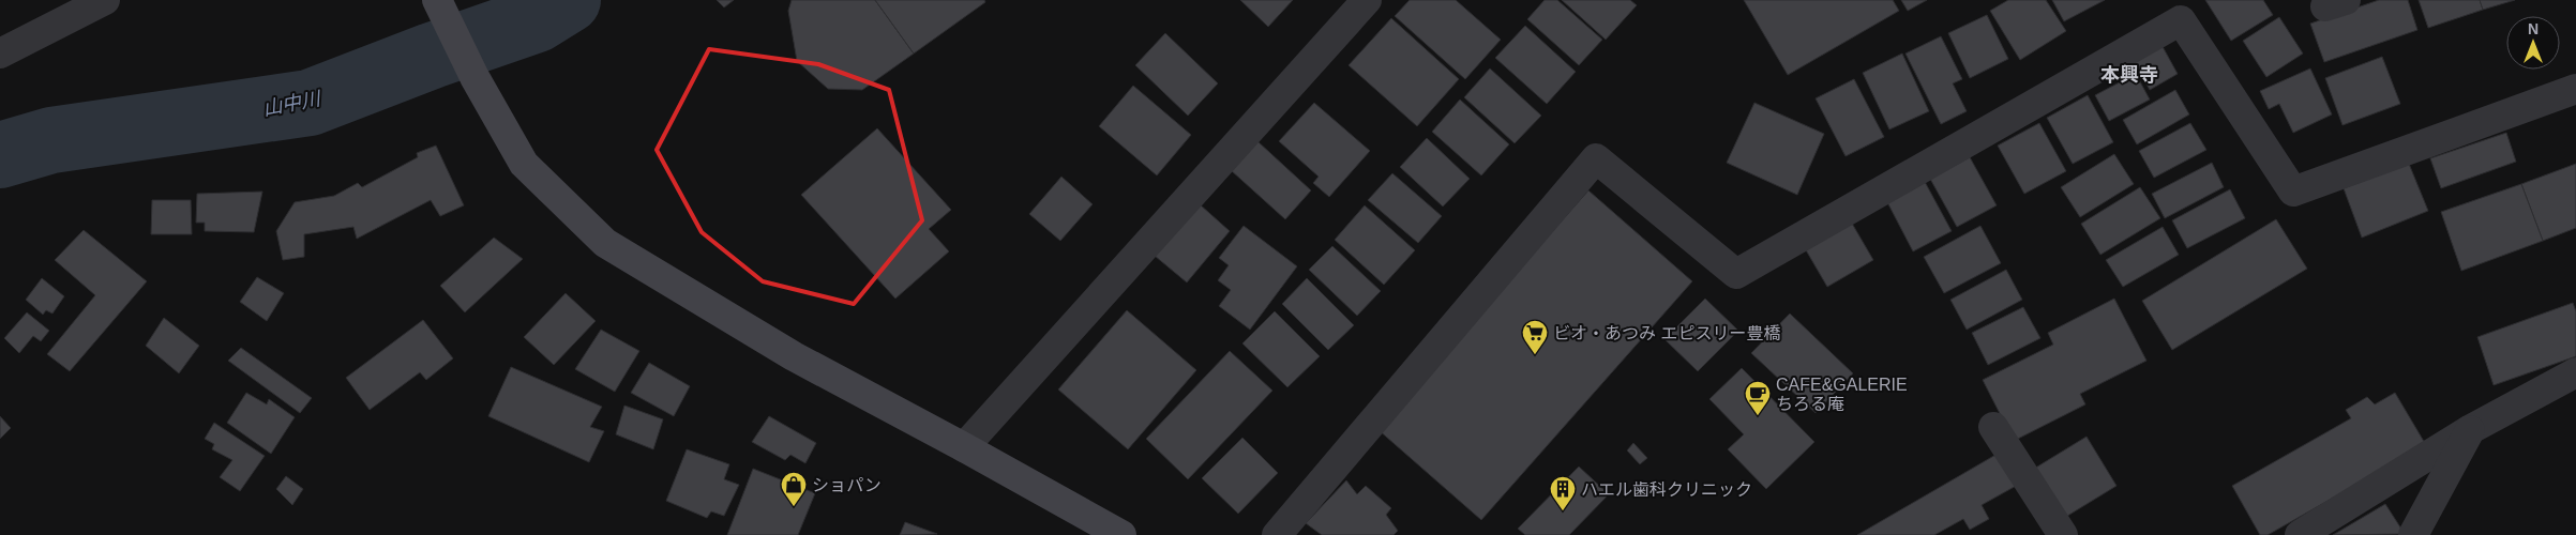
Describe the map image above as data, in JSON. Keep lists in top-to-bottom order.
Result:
{
  "districts": ["本興寺"],
  "water": ["山中川"],
  "places": {
    "supermarket": ["ビオ・あつみ エピスリー豊橋"],
    "cafe": ["CAFE&GALERIE ちろる庵"],
    "shop": ["ショパン"],
    "building": ["ハエル歯科クリニック"]
  },
  "north": "top"
}
